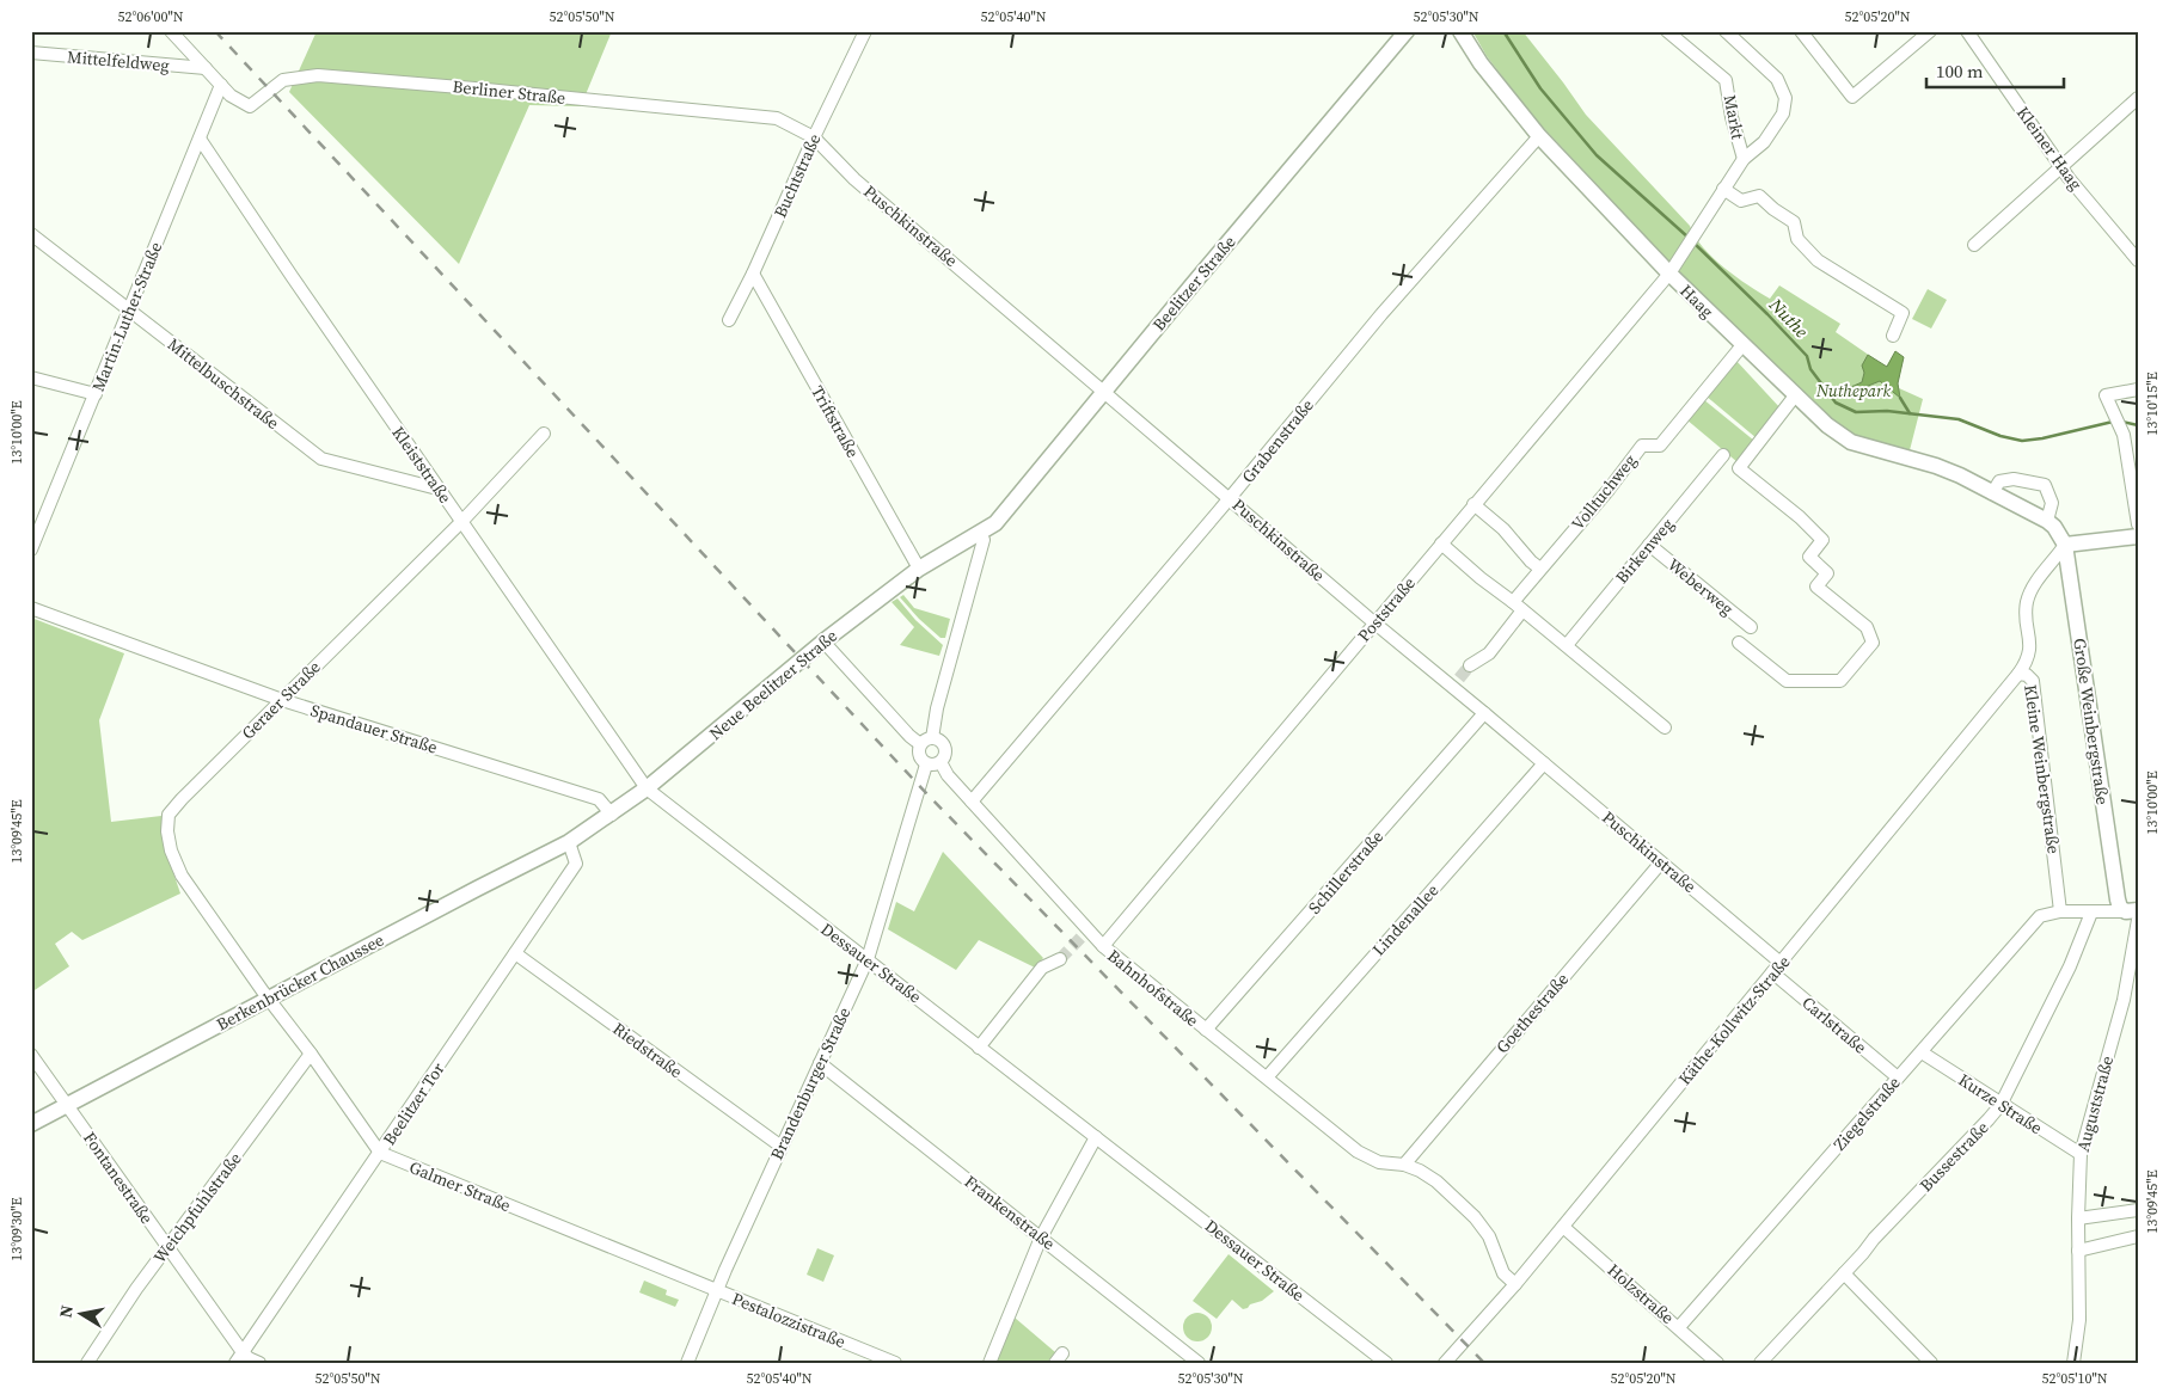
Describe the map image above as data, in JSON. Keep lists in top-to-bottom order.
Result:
{
  "streets": {
    "main road": [
      "Beelitzer Straße",
      "Haag",
      "Neue Beelitzer Straße",
      "Große Weinbergstraße",
      "Berkenbrücker Chaussee"
    ],
    "street": [
      "Mittelfeldweg",
      "Berliner Straße",
      "Markt",
      "Kleiner Haag",
      "Buchtstraße",
      "Puschkinstraße",
      "Martin-Luther-Straße",
      "Mittelbuschstraße",
      "Triftstraße",
      "Grabenstraße",
      "Kleiststraße",
      "Volltuchweg",
      "Birkenweg",
      "Weberweg",
      "Poststraße",
      "Geraer Straße",
      "Spandauer Straße",
      "Kleine Weinbergstraße",
      "Schillerstraße",
      "Lindenallee",
      "Dessauer Straße",
      "Bahnhofstraße",
      "Goethestraße",
      "Käthe-Kollwitz-Straße",
      "Carlstraße",
      "Riedstraße",
      "Brandenburger Straße",
      "Beelitzer Tor",
      "Kurze Straße",
      "Auguststraße",
      "Ziegelstraße",
      "Bussestraße",
      "Fontanestraße",
      "Galmer Straße",
      "Weichpfuhlstraße",
      "Frankenstraße",
      "Holzstraße",
      "Pestalozzistraße"
    ]
  },
  "crossings": [
    ["Berliner Straße", "Puschkinstraße"],
    ["Berliner Straße", "Martin-Luther-Straße"],
    ["Markt", "Haag"],
    ["Markt", "Poststraße"],
    ["Buchtstraße", "Puschkinstraße"],
    ["Buchtstraße", "Triftstraße"],
    ["Puschkinstraße", "Beelitzer Straße"],
    ["Puschkinstraße", "Grabenstraße"],
    ["Puschkinstraße", "Poststraße"],
    ["Puschkinstraße", "Schillerstraße"],
    ["Puschkinstraße", "Lindenallee"],
    ["Puschkinstraße", "Goethestraße"],
    ["Puschkinstraße", "Käthe-Kollwitz-Straße"],
    ["Beelitzer Straße", "Neue Beelitzer Straße"],
    ["Haag", "Grabenstraße"],
    ["Haag", "Volltuchweg"],
    ["Haag", "Poststraße"],
    ["Haag", "Große Weinbergstraße"],
    ["Haag", "Kleine Weinbergstraße"],
    ["Martin-Luther-Straße", "Mittelbuschstraße"],
    ["Martin-Luther-Straße", "Kleiststraße"],
    ["Mittelbuschstraße", "Kleiststraße"],
    ["Triftstraße", "Neue Beelitzer Straße"],
    ["Grabenstraße", "Bahnhofstraße"],
    ["Kleiststraße", "Neue Beelitzer Straße"],
    ["Kleiststraße", "Geraer Straße"],
    ["Kleiststraße", "Dessauer Straße"],
    ["Birkenweg", "Weberweg"],
    ["Poststraße", "Bahnhofstraße"],
    ["Neue Beelitzer Straße", "Spandauer Straße"],
    ["Neue Beelitzer Straße", "Dessauer Straße"],
    ["Neue Beelitzer Straße", "Berkenbrücker Chaussee"],
    ["Neue Beelitzer Straße", "Beelitzer Tor"],
    ["Geraer Straße", "Spandauer Straße"],
    ["Geraer Straße", "Berkenbrücker Chaussee"],
    ["Große Weinbergstraße", "Kleine Weinbergstraße"],
    ["Große Weinbergstraße", "Auguststraße"],
    ["Kleine Weinbergstraße", "Käthe-Kollwitz-Straße"],
    ["Kleine Weinbergstraße", "Ziegelstraße"],
    ["Schillerstraße", "Bahnhofstraße"],
    ["Lindenallee", "Bahnhofstraße"],
    ["Dessauer Straße", "Brandenburger Straße"],
    ["Berkenbrücker Chaussee", "Beelitzer Tor"],
    ["Berkenbrücker Chaussee", "Fontanestraße"],
    ["Bahnhofstraße", "Goethestraße"],
    ["Bahnhofstraße", "Käthe-Kollwitz-Straße"],
    ["Bahnhofstraße", "Brandenburger Straße"],
    ["Käthe-Kollwitz-Straße", "Carlstraße"],
    ["Käthe-Kollwitz-Straße", "Holzstraße"],
    ["Carlstraße", "Ziegelstraße"],
    ["Riedstraße", "Brandenburger Straße"],
    ["Riedstraße", "Beelitzer Tor"],
    ["Brandenburger Straße", "Galmer Straße"],
    ["Brandenburger Straße", "Frankenstraße"],
    ["Brandenburger Straße", "Pestalozzistraße"],
    ["Beelitzer Tor", "Fontanestraße"],
    ["Beelitzer Tor", "Galmer Straße"],
    ["Kurze Straße", "Auguststraße"],
    ["Kurze Straße", "Ziegelstraße"],
    ["Kurze Straße", "Bussestraße"],
    ["Ziegelstraße", "Holzstraße"],
    ["Fontanestraße", "Weichpfuhlstraße"],
    ["Galmer Straße", "Pestalozzistraße"]
  ],
  "water": ["Nuthe"],
  "parks": ["Nuthepark"],
  "scale_bar": "100 m",
  "north": "left",
  "coordinates": [
    "52°06'00\"N",
    "52°05'50\"N",
    "52°05'40\"N",
    "52°05'30\"N",
    "52°05'20\"N",
    "13°10'15\"E",
    "13°10'00\"E",
    "13°09'45\"E",
    "13°09'30\"E",
    "52°05'10\"N"
  ]
}
